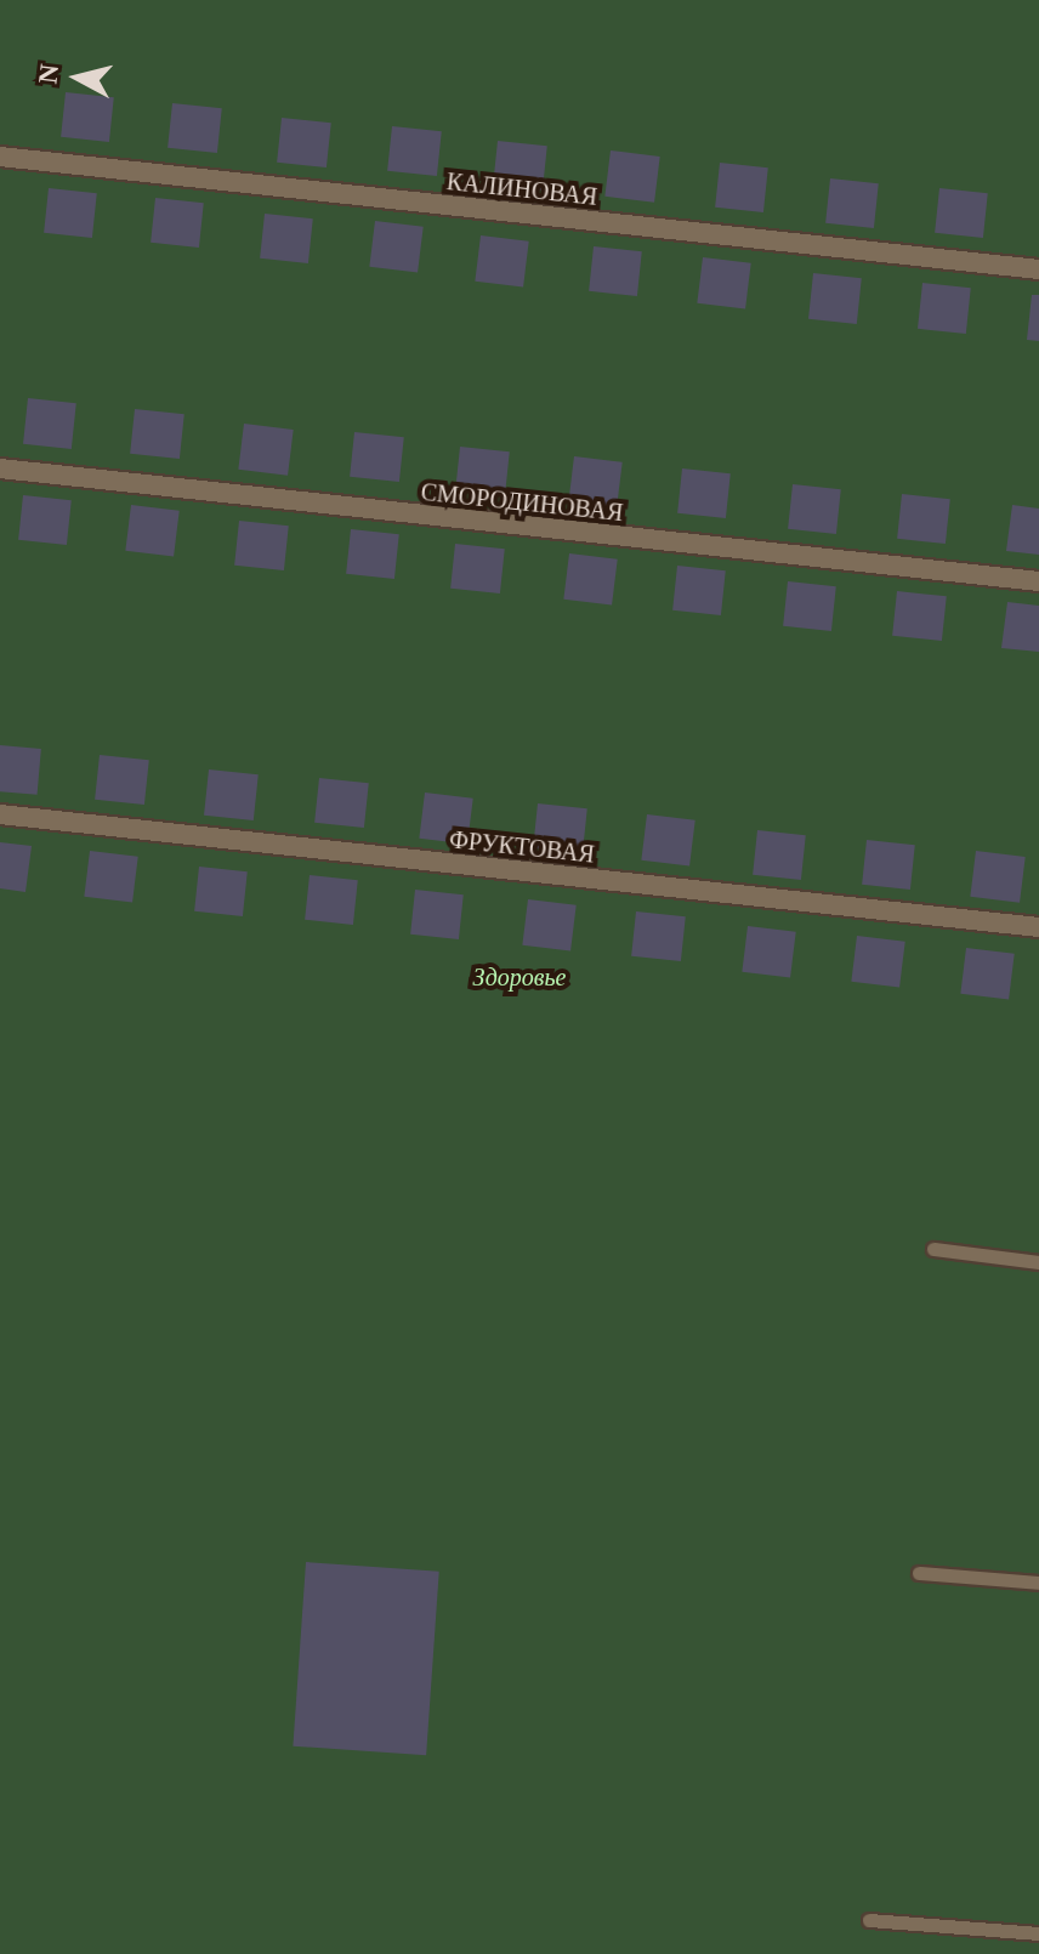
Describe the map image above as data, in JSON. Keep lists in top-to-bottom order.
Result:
{
  "streets": {
    "street": ["КАЛИНОВАЯ", "СМОРОДИНОВАЯ", "ФРУКТОВАЯ"]
  },
  "parks": ["Здоровье"],
  "north": "left"
}
